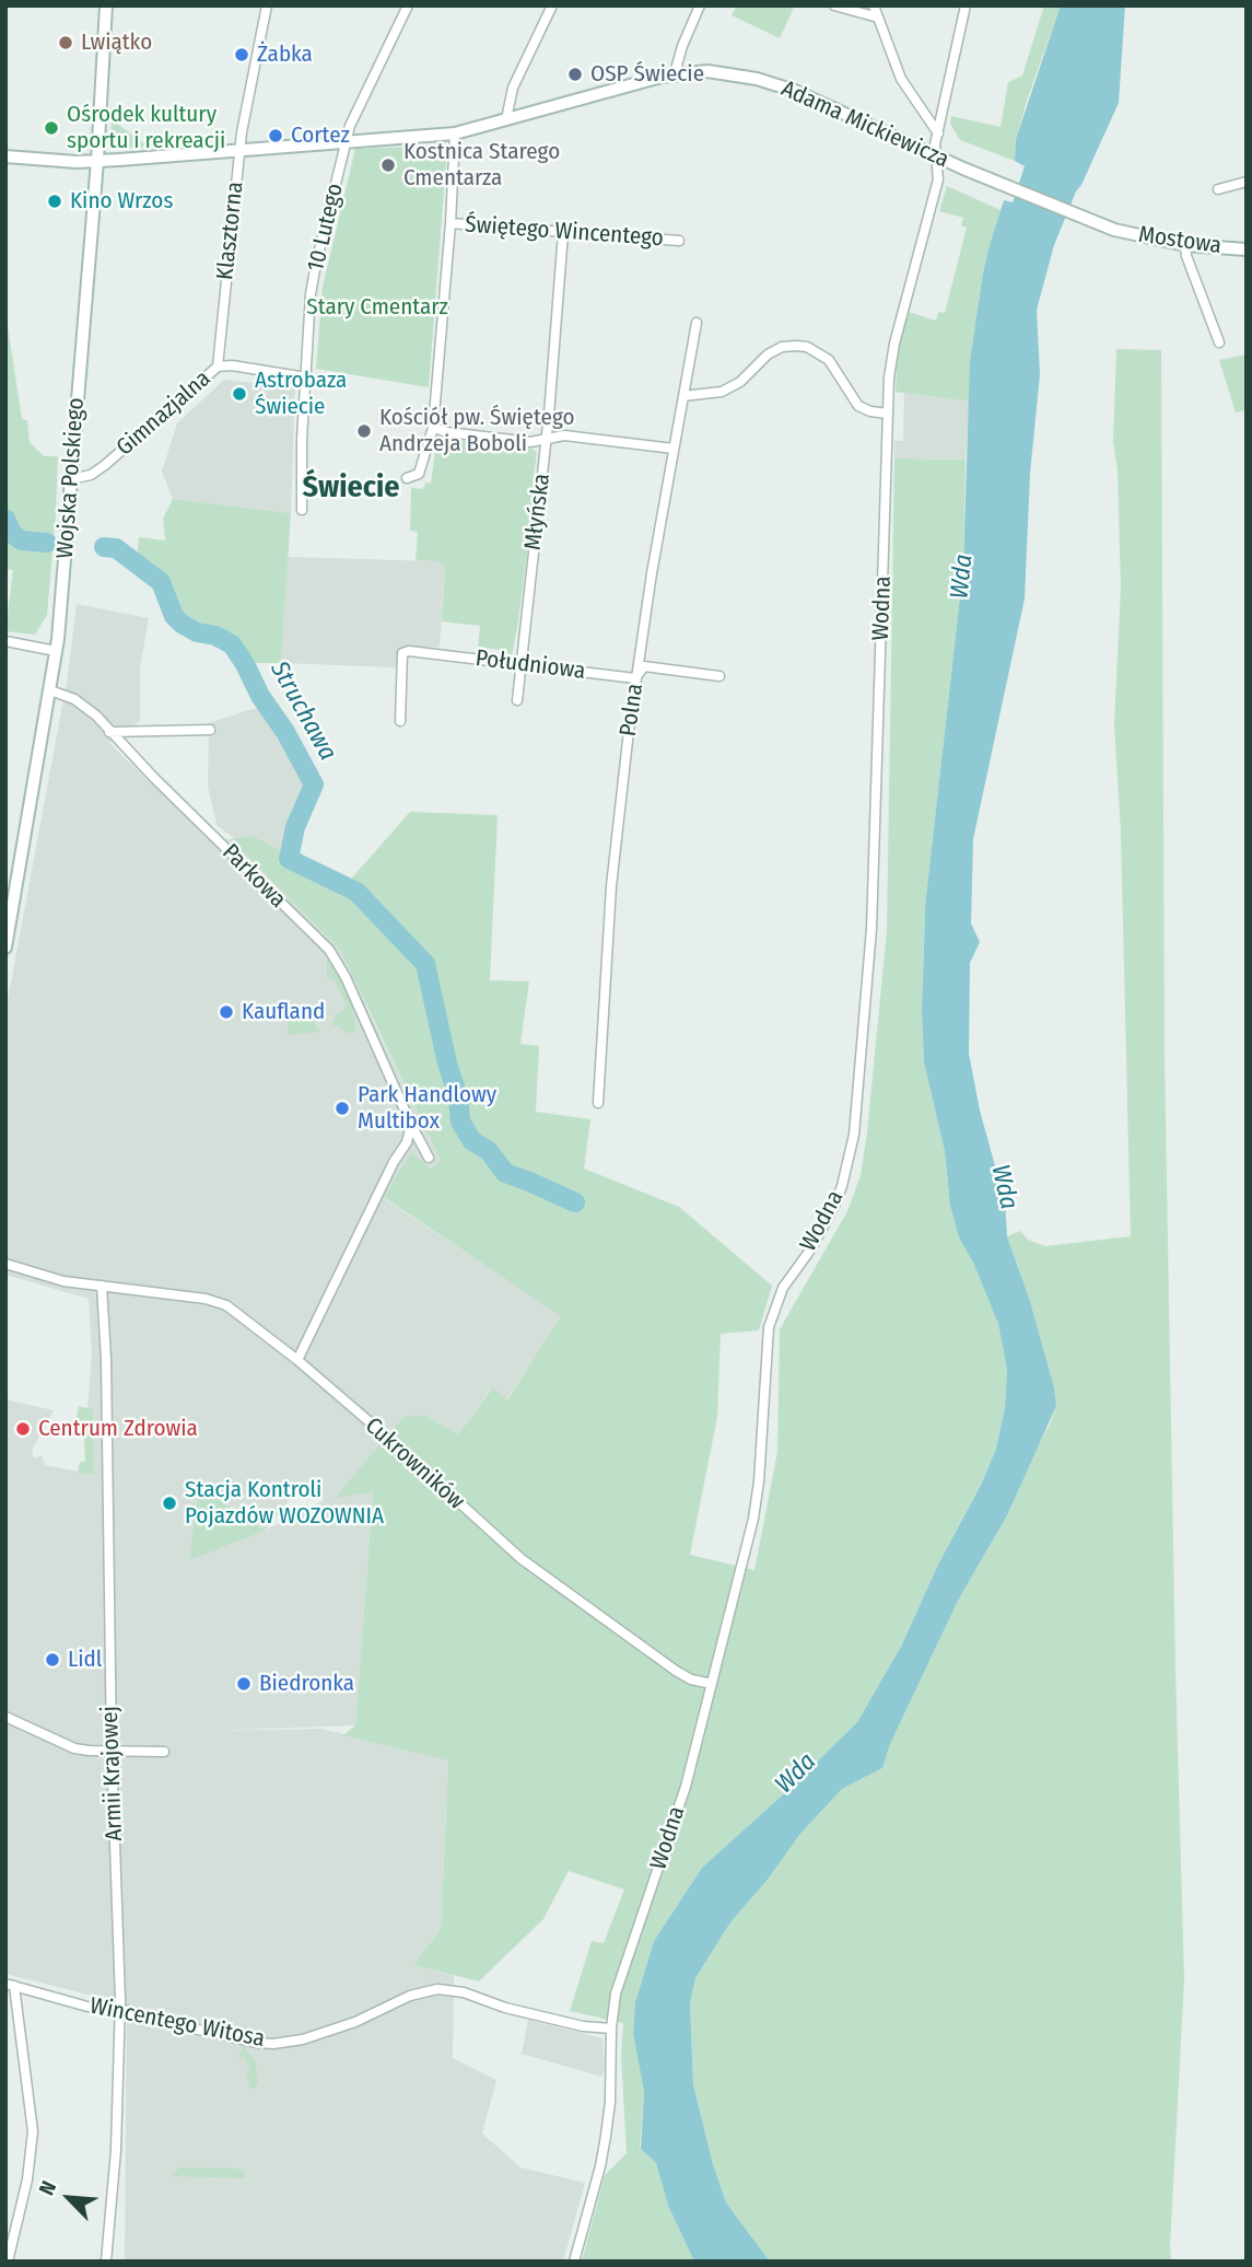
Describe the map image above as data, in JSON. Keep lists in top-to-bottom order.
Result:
{
  "streets": {
    "street": [
      "Adama Mickiewicza",
      "10 Lutego",
      "Klasztorna",
      "Świętego Wincentego",
      "Mostowa",
      "Gimnazjalna",
      "Wojska Polskiego",
      "Młyńska",
      "Wodna",
      "Południowa",
      "Polna",
      "Parkowa",
      "Cukrowników",
      "Armii Krajowej",
      "Wincentego Witosa"
    ]
  },
  "crossings": [
    ["Adama Mickiewicza", "10 Lutego"],
    ["Adama Mickiewicza", "Klasztorna"],
    ["Adama Mickiewicza", "Mostowa"],
    ["Adama Mickiewicza", "Wojska Polskiego"],
    ["Adama Mickiewicza", "Wodna"],
    ["10 Lutego", "Gimnazjalna"],
    ["Klasztorna", "Gimnazjalna"],
    ["Świętego Wincentego", "Młyńska"],
    ["Gimnazjalna", "Wojska Polskiego"],
    ["Wojska Polskiego", "Parkowa"],
    ["Młyńska", "Południowa"],
    ["Wodna", "Cukrowników"],
    ["Wodna", "Wincentego Witosa"],
    ["Południowa", "Polna"],
    ["Cukrowników", "Armii Krajowej"],
    ["Armii Krajowej", "Wincentego Witosa"]
  ],
  "districts": ["Świecie"],
  "water": ["Wda", "Struchawa"],
  "parks": ["Stary Cmentarz"],
  "places": [
    "Lwiątko",
    "Żabka",
    "OSP Świecie",
    "Ośrodek kultury sportu i rekreacji",
    "Cortez",
    "Kostnica Starego Cmentarza",
    "Kino Wrzos",
    "Astrobaza Świecie",
    "Kościół pw. Świętego Andrzeja Boboli",
    "Kaufland",
    "Park Handlowy Multibox",
    "Centrum Zdrowia",
    "Stacja Kontroli Pojazdów WOZOWNIA",
    "Lidl",
    "Biedronka"
  ],
  "north": "top left"
}
